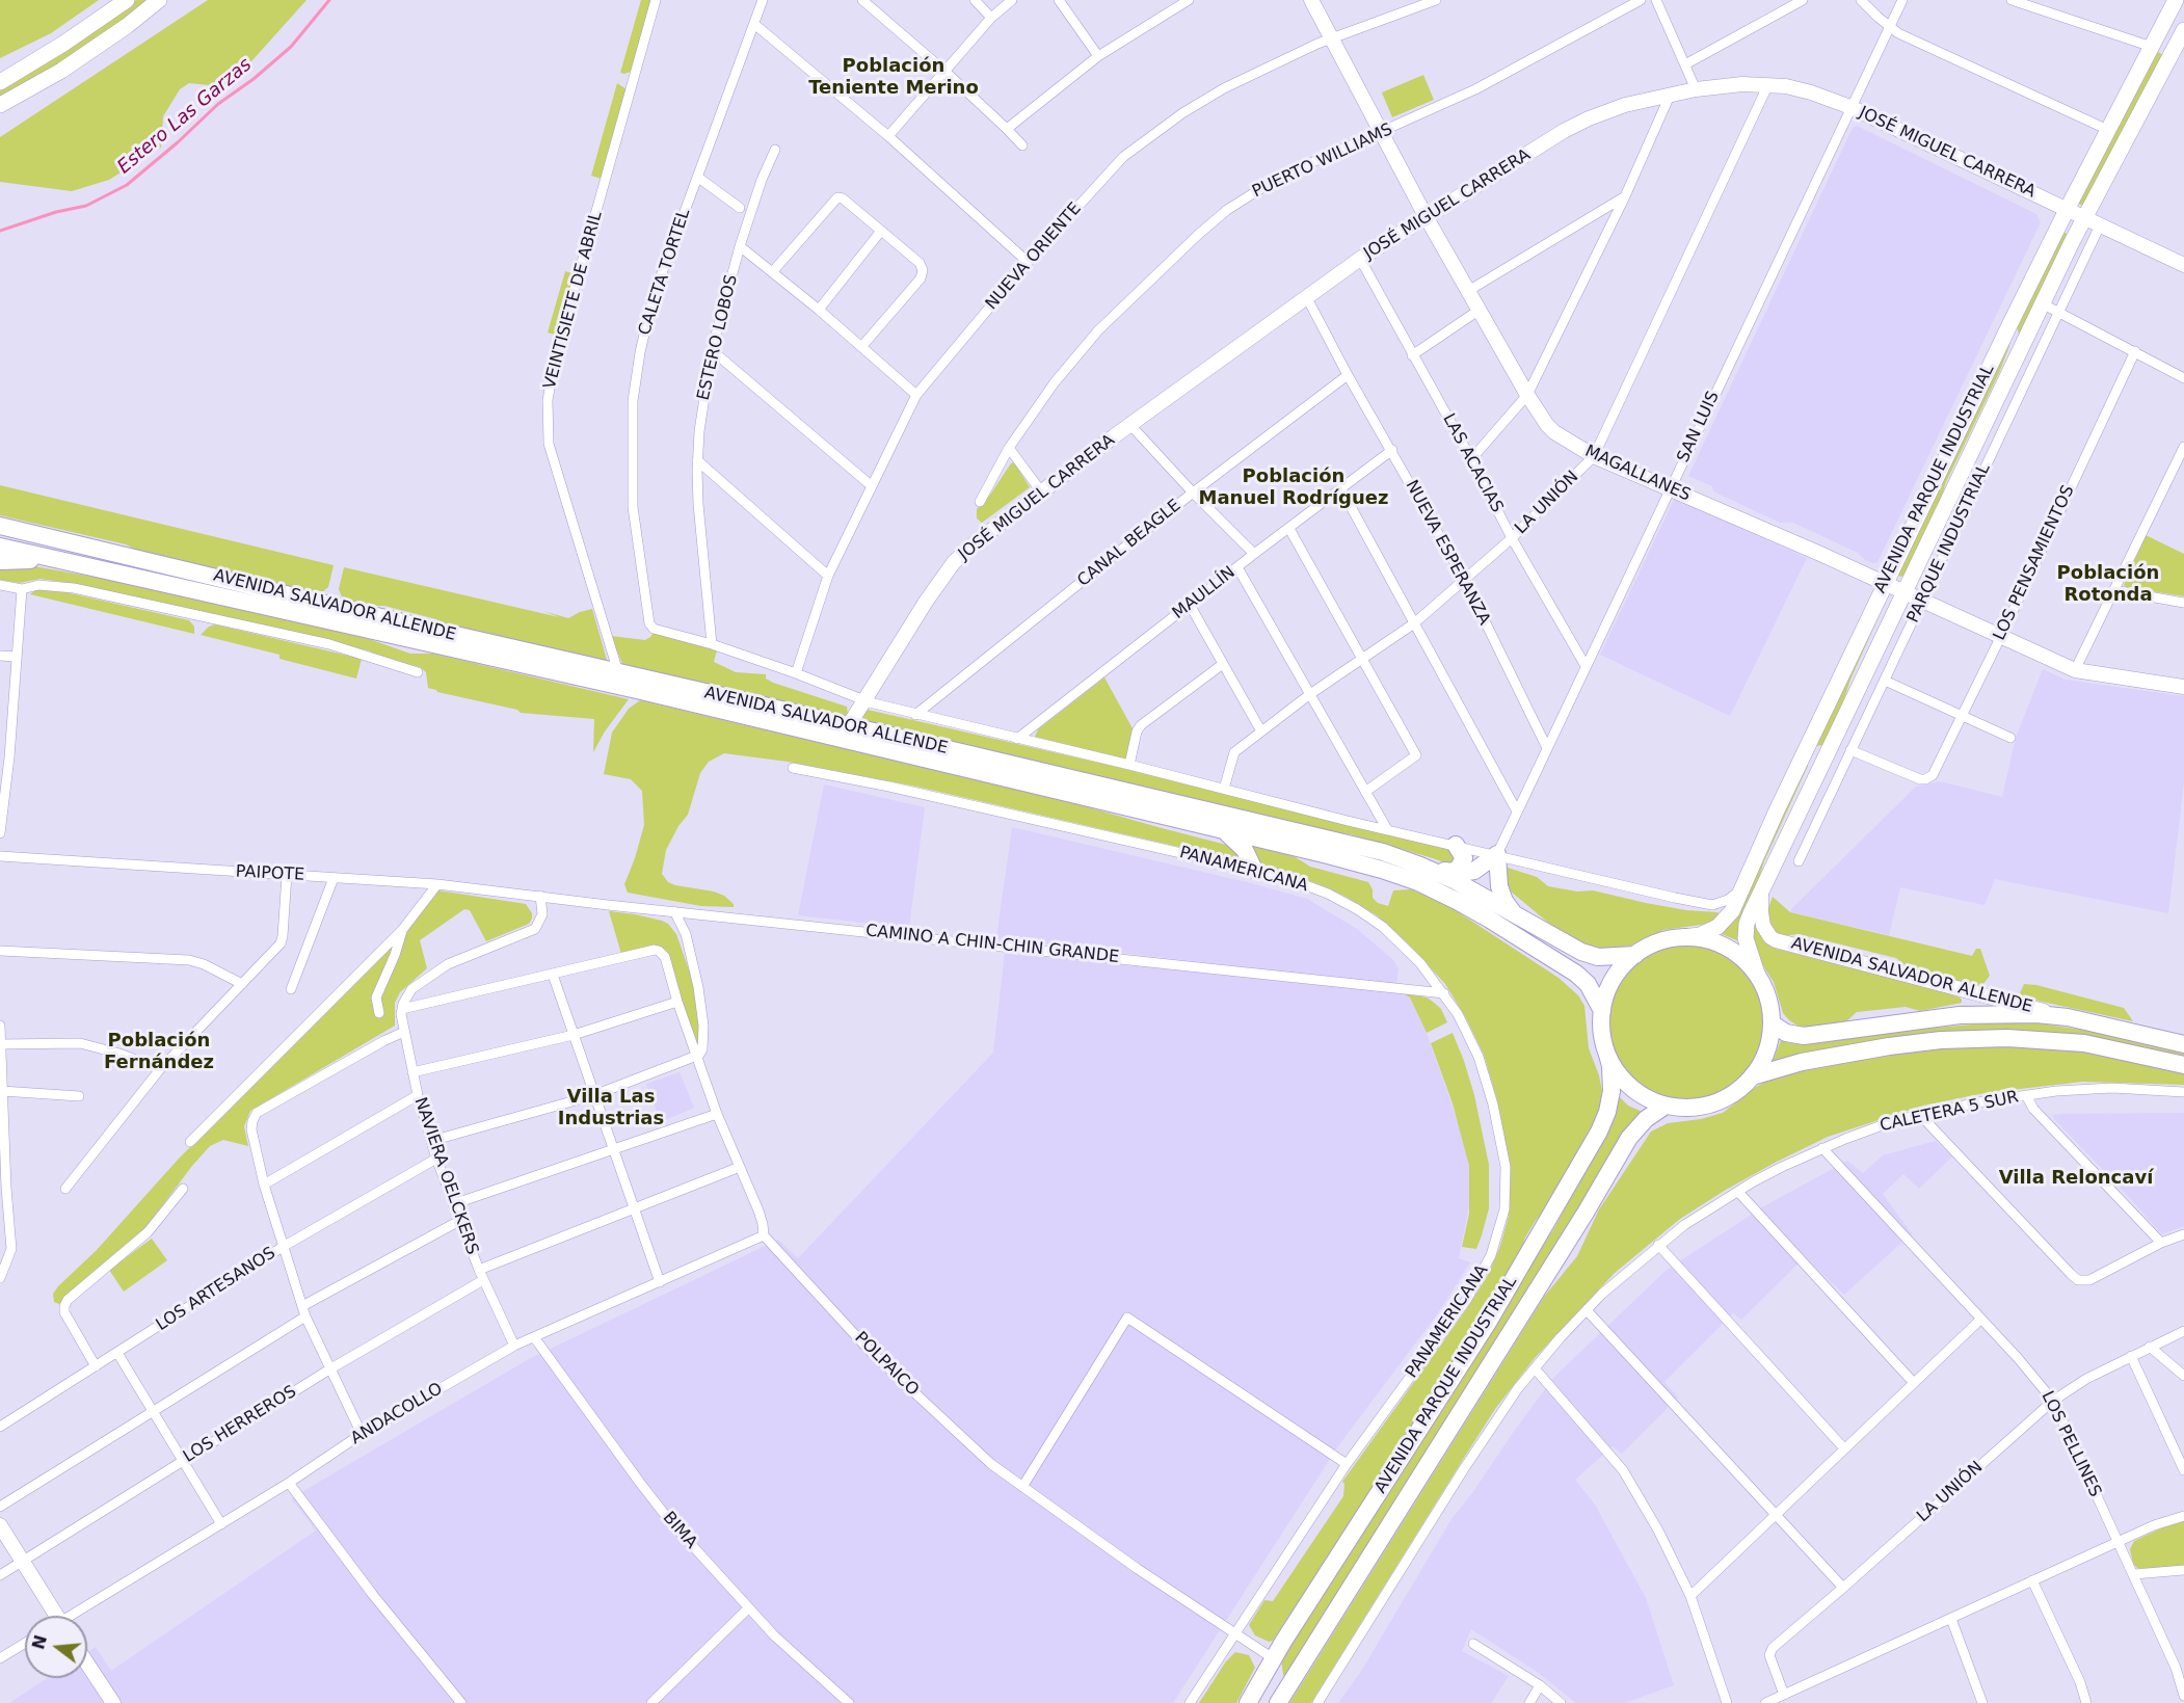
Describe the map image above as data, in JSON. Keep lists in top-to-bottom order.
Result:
{
  "streets": {
    "highway": ["AVENIDA PARQUE INDUSTRIAL", "AVENIDA SALVADOR ALLENDE"],
    "street": [
      "JOSÉ MIGUEL CARRERA",
      "PUERTO WILLIAMS",
      "NUEVA ORIENTE",
      "CALETA TORTEL",
      "VEINTISIETE DE ABRIL",
      "ESTERO LOBOS",
      "SAN LUIS",
      "LAS ACACIAS",
      "MAGALLANES",
      "LA UNIÓN",
      "CANAL BEAGLE",
      "PARQUE INDUSTRIAL",
      "NUEVA ESPERANZA",
      "LOS PENSAMIENTOS",
      "MAULLÍN",
      "PANAMERICANA",
      "PAIPOTE",
      "CAMINO A CHIN-CHIN GRANDE",
      "CALETERA 5 SUR",
      "NAVIERA OELCKERS",
      "LOS ARTESANOS",
      "POLPAICO",
      "ANDACOLLO",
      "LOS HERREROS",
      "LOS PELLINES",
      "BIMA"
    ]
  },
  "crossings": [
    ["JOSÉ MIGUEL CARRERA", "SAN LUIS"],
    ["JOSÉ MIGUEL CARRERA", "LAS ACACIAS"],
    ["JOSÉ MIGUEL CARRERA", "MAGALLANES"],
    ["JOSÉ MIGUEL CARRERA", "AVENIDA PARQUE INDUSTRIAL"],
    ["JOSÉ MIGUEL CARRERA", "LA UNIÓN"],
    ["JOSÉ MIGUEL CARRERA", "PARQUE INDUSTRIAL"],
    ["JOSÉ MIGUEL CARRERA", "NUEVA ESPERANZA"],
    ["JOSÉ MIGUEL CARRERA", "AVENIDA SALVADOR ALLENDE"],
    ["PUERTO WILLIAMS", "MAGALLANES"],
    ["NUEVA ORIENTE", "CALETA TORTEL"],
    ["NUEVA ORIENTE", "MAGALLANES"],
    ["CALETA TORTEL", "ESTERO LOBOS"],
    ["VEINTISIETE DE ABRIL", "AVENIDA SALVADOR ALLENDE"],
    ["SAN LUIS", "LAS ACACIAS"],
    ["SAN LUIS", "MAGALLANES"],
    ["SAN LUIS", "NUEVA ESPERANZA"],
    ["LAS ACACIAS", "LA UNIÓN"],
    ["MAGALLANES", "AVENIDA PARQUE INDUSTRIAL"],
    ["MAGALLANES", "LA UNIÓN"],
    ["MAGALLANES", "PARQUE INDUSTRIAL"],
    ["MAGALLANES", "LOS PENSAMIENTOS"],
    ["AVENIDA PARQUE INDUSTRIAL", "AVENIDA SALVADOR ALLENDE"],
    ["AVENIDA PARQUE INDUSTRIAL", "POLPAICO"],
    ["LA UNIÓN", "NUEVA ESPERANZA"],
    ["LA UNIÓN", "LOS PELLINES"],
    ["CANAL BEAGLE", "NUEVA ESPERANZA"],
    ["PARQUE INDUSTRIAL", "LOS PENSAMIENTOS"],
    ["NUEVA ESPERANZA", "MAULLÍN"],
    ["PANAMERICANA", "CAMINO A CHIN-CHIN GRANDE"],
    ["PANAMERICANA", "POLPAICO"],
    ["PAIPOTE", "CAMINO A CHIN-CHIN GRANDE"],
    ["CALETERA 5 SUR", "LOS PELLINES"],
    ["NAVIERA OELCKERS", "LOS ARTESANOS"],
    ["NAVIERA OELCKERS", "ANDACOLLO"],
    ["NAVIERA OELCKERS", "LOS HERREROS"],
    ["POLPAICO", "ANDACOLLO"],
    ["ANDACOLLO", "BIMA"]
  ],
  "districts": [
    "Población Teniente Merino",
    "Población Manuel Rodríguez",
    "Población Rotonda",
    "Población Fernández",
    "Villa Las Industrias",
    "Villa Reloncaví"
  ],
  "water": ["Estero Las Garzas"],
  "north": "left"
}
